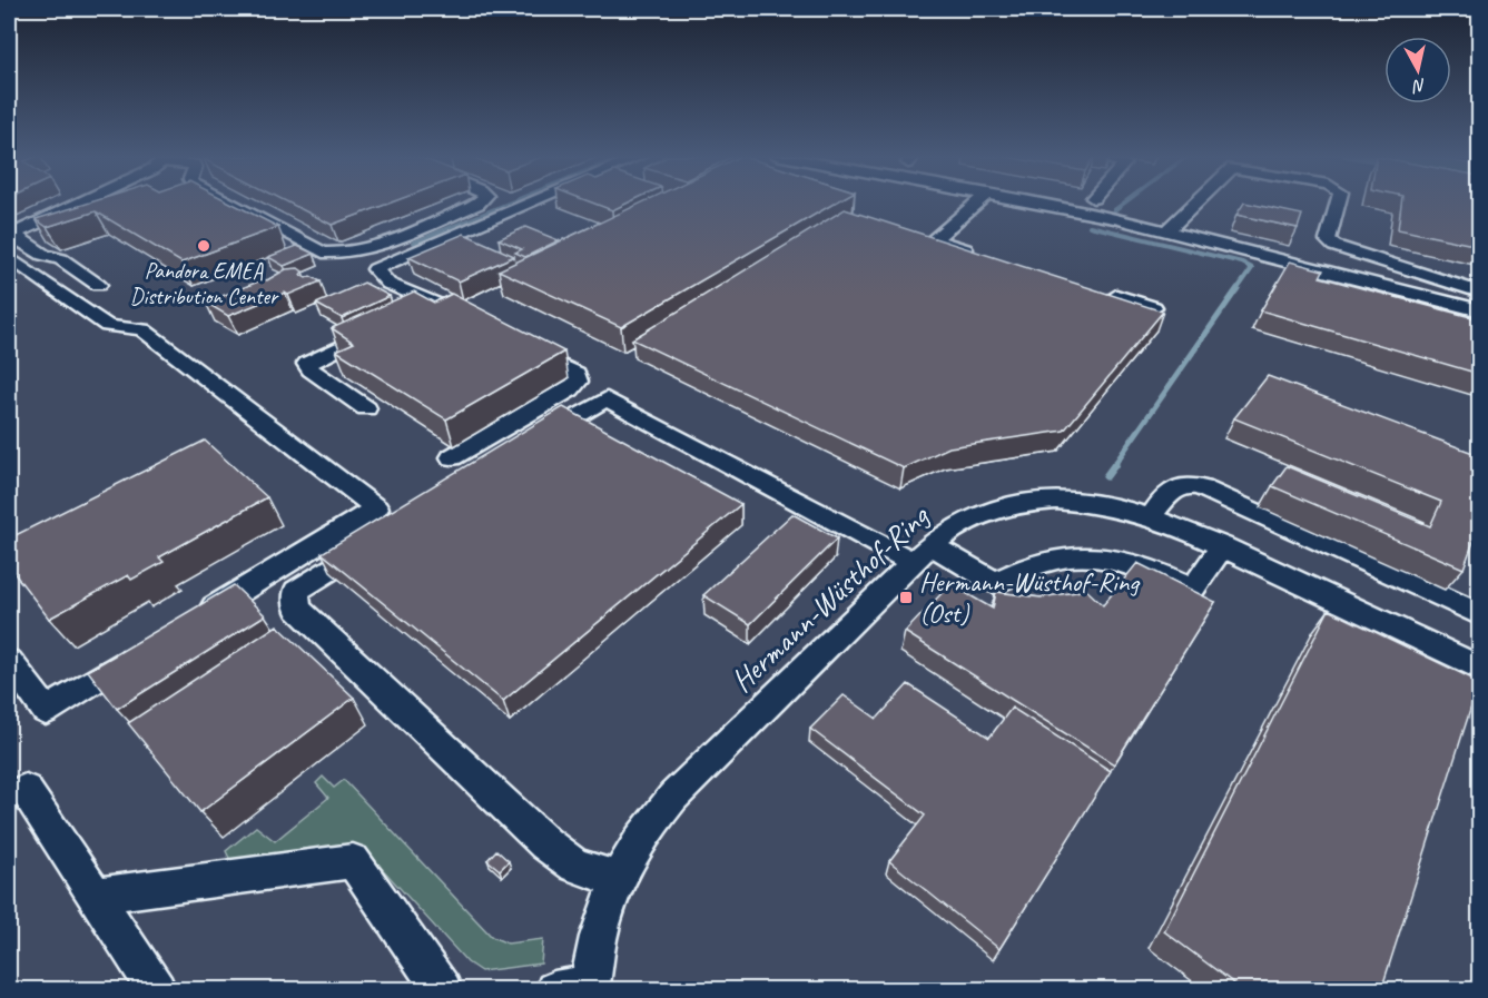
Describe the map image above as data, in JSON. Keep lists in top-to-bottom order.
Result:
{
  "streets": {
    "street": ["Hermann-Wüsthof-Ring"]
  },
  "places": {
    "other": ["Pandora EMEA Distribution Center"],
    "transit": ["Hermann-Wüsthof-Ring (Ost)"]
  },
  "north": "bottom"
}
